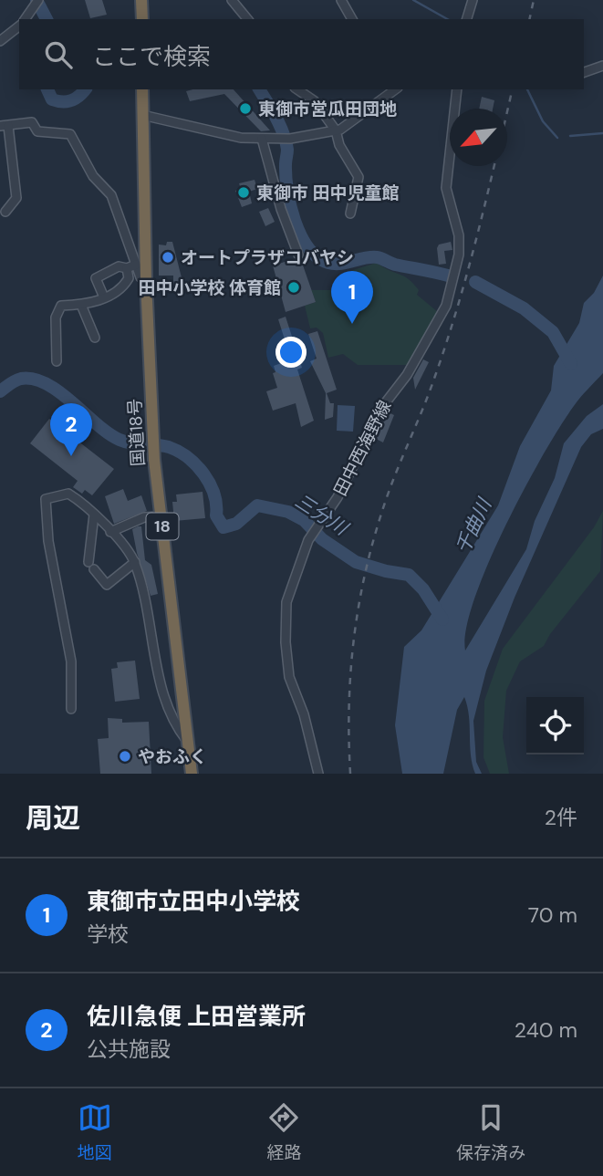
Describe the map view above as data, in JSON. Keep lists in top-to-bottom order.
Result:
{
  "streets": {
    "highway": ["国道18号", "18"],
    "street": ["田中西海野線"]
  },
  "water": ["三分川", "千曲川"],
  "places": [
    "東御市営瓜田団地",
    "東御市 田中児童館",
    "オートプラザコバヤシ",
    "田中小学校 体育館",
    "やおふく"
  ],
  "north": "bottom left",
  "page": {
    "search": "ここで検索",
    "pins": ["1", "2"],
    "heading": ["周辺", "2件"],
    "list": [
      {
        "mark": "1",
        "name": "東御市立田中小学校",
        "note": "学校",
        "value": "70 m"
      },
      {
        "mark": "2",
        "name": "佐川急便 上田営業所",
        "note": "公共施設",
        "value": "240 m"
      }
    ],
    "nav": ["地図", "経路", "保存済み"]
  }
}
